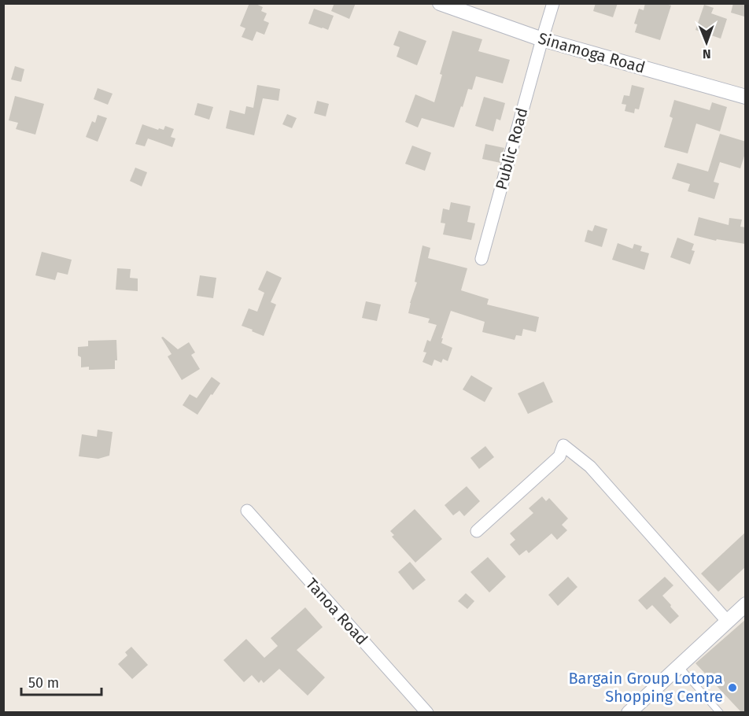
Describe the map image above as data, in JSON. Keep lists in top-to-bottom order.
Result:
{
  "streets": {
    "street": ["Sinamoga Road", "Public Road", "Tanoa Road"]
  },
  "crossings": [
    ["Sinamoga Road", "Public Road"]
  ],
  "places": ["Bargain Group Lotopa Shopping Centre"],
  "scale_bar": "50 m",
  "north": "bottom"
}
